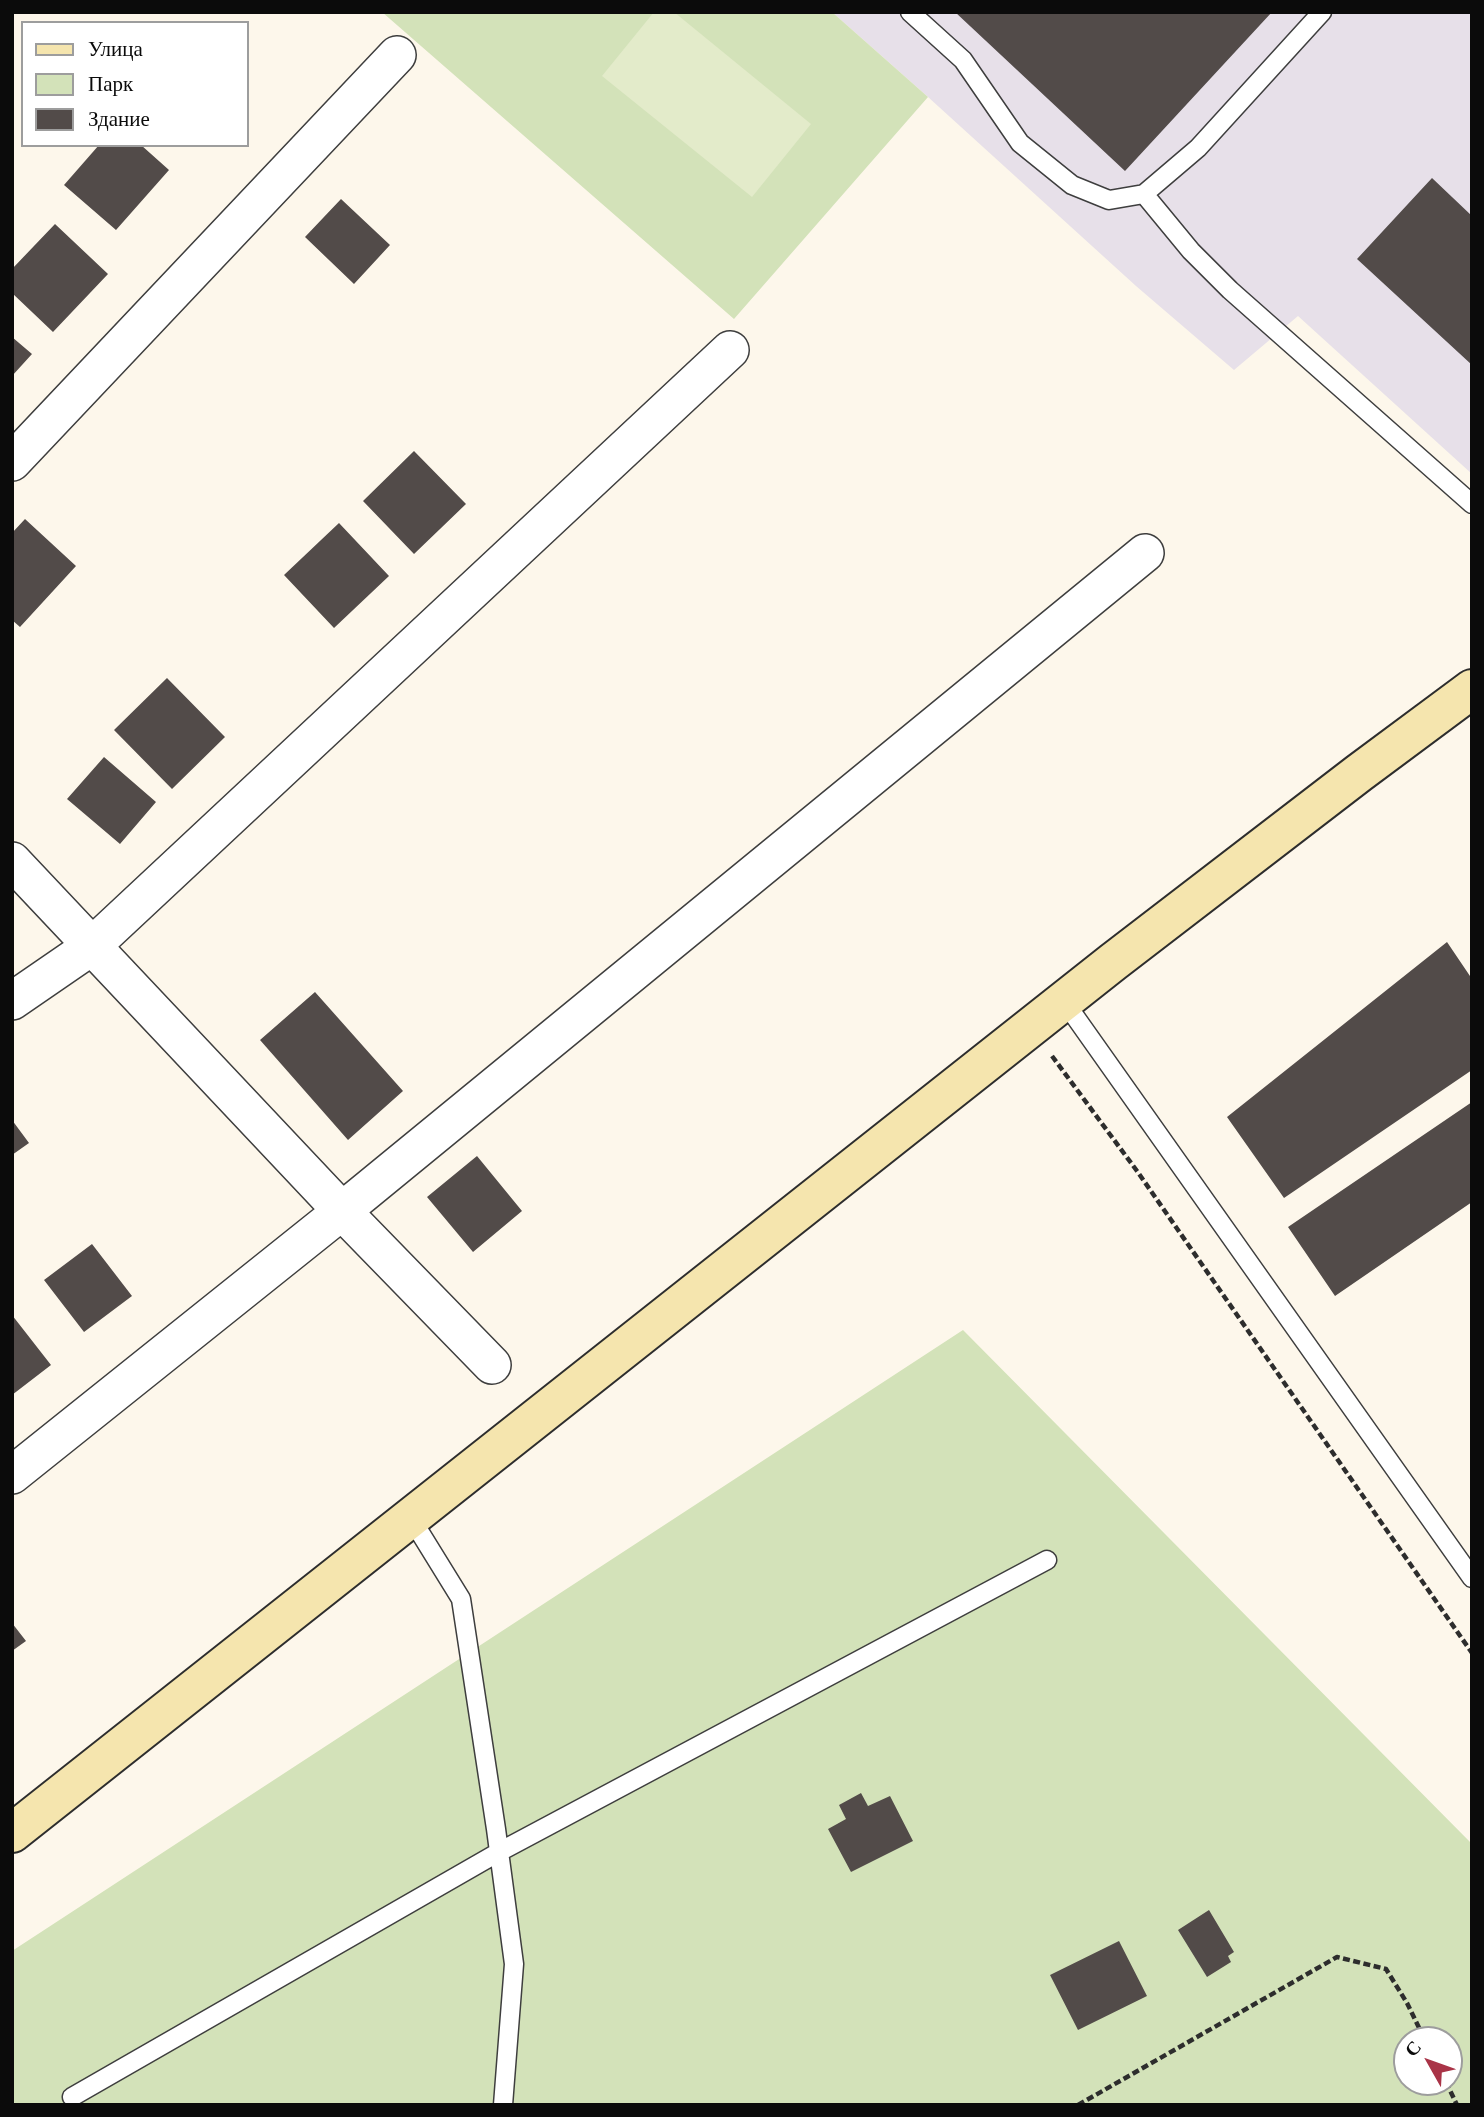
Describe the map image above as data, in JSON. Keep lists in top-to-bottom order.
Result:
{
  "legend": ["Улица", "Парк", "Здание"],
  "north": "top left"
}
